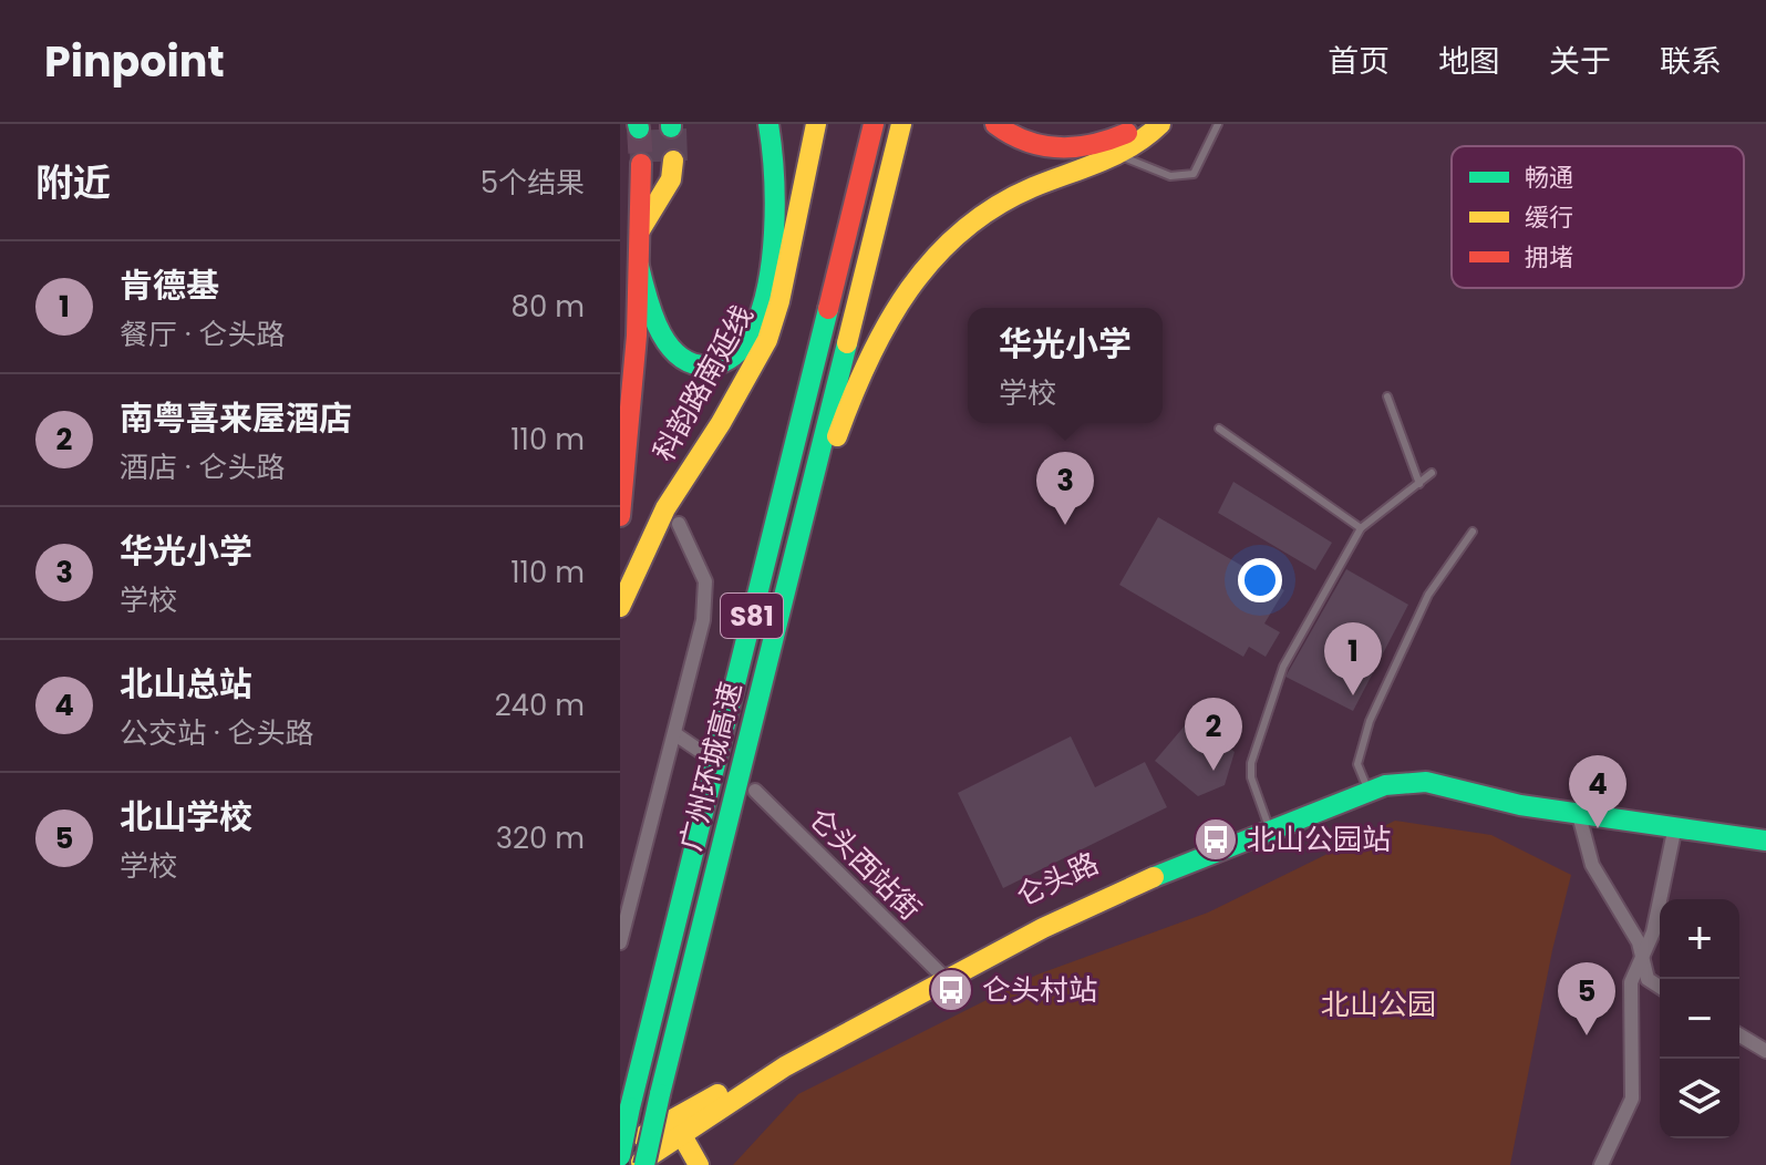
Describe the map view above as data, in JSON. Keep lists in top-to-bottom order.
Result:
{
  "streets": {
    "main road": [
      "科韵路南延线",
      "S81",
      "广州环城高速",
      "仑头路"
    ],
    "street": ["仑头西站街"]
  },
  "crossings": [
    ["仑头西站街", "仑头路"]
  ],
  "parks": ["北山公园"],
  "places": {
    "bus stop": ["北山公园站", "仑头村站"]
  },
  "legend": ["畅通", "缓行", "拥堵"],
  "page": {
    "header": "Pinpoint",
    "nav": [
      "首页",
      "地图",
      "关于",
      "联系"
    ],
    "heading": ["附近", "5个结果"],
    "list": [
      {
        "mark": "1",
        "name": "肯德基",
        "note": "餐厅 · 仑头路",
        "value": "80 m"
      },
      {
        "mark": "2",
        "name": "南粤喜来屋酒店",
        "note": "酒店 · 仑头路",
        "value": "110 m"
      },
      {
        "mark": "3",
        "name": "华光小学",
        "note": "学校",
        "value": "110 m"
      },
      {
        "mark": "4",
        "name": "北山总站",
        "note": "公交站 · 仑头路",
        "value": "240 m"
      },
      {
        "mark": "5",
        "name": "北山学校",
        "note": "学校",
        "value": "320 m"
      }
    ],
    "popup": ["华光小学", "学校"],
    "pins": [
      "3",
      "1",
      "2",
      "4",
      "5"
    ],
    "map_buttons": ["+", "−"]
  }
}
